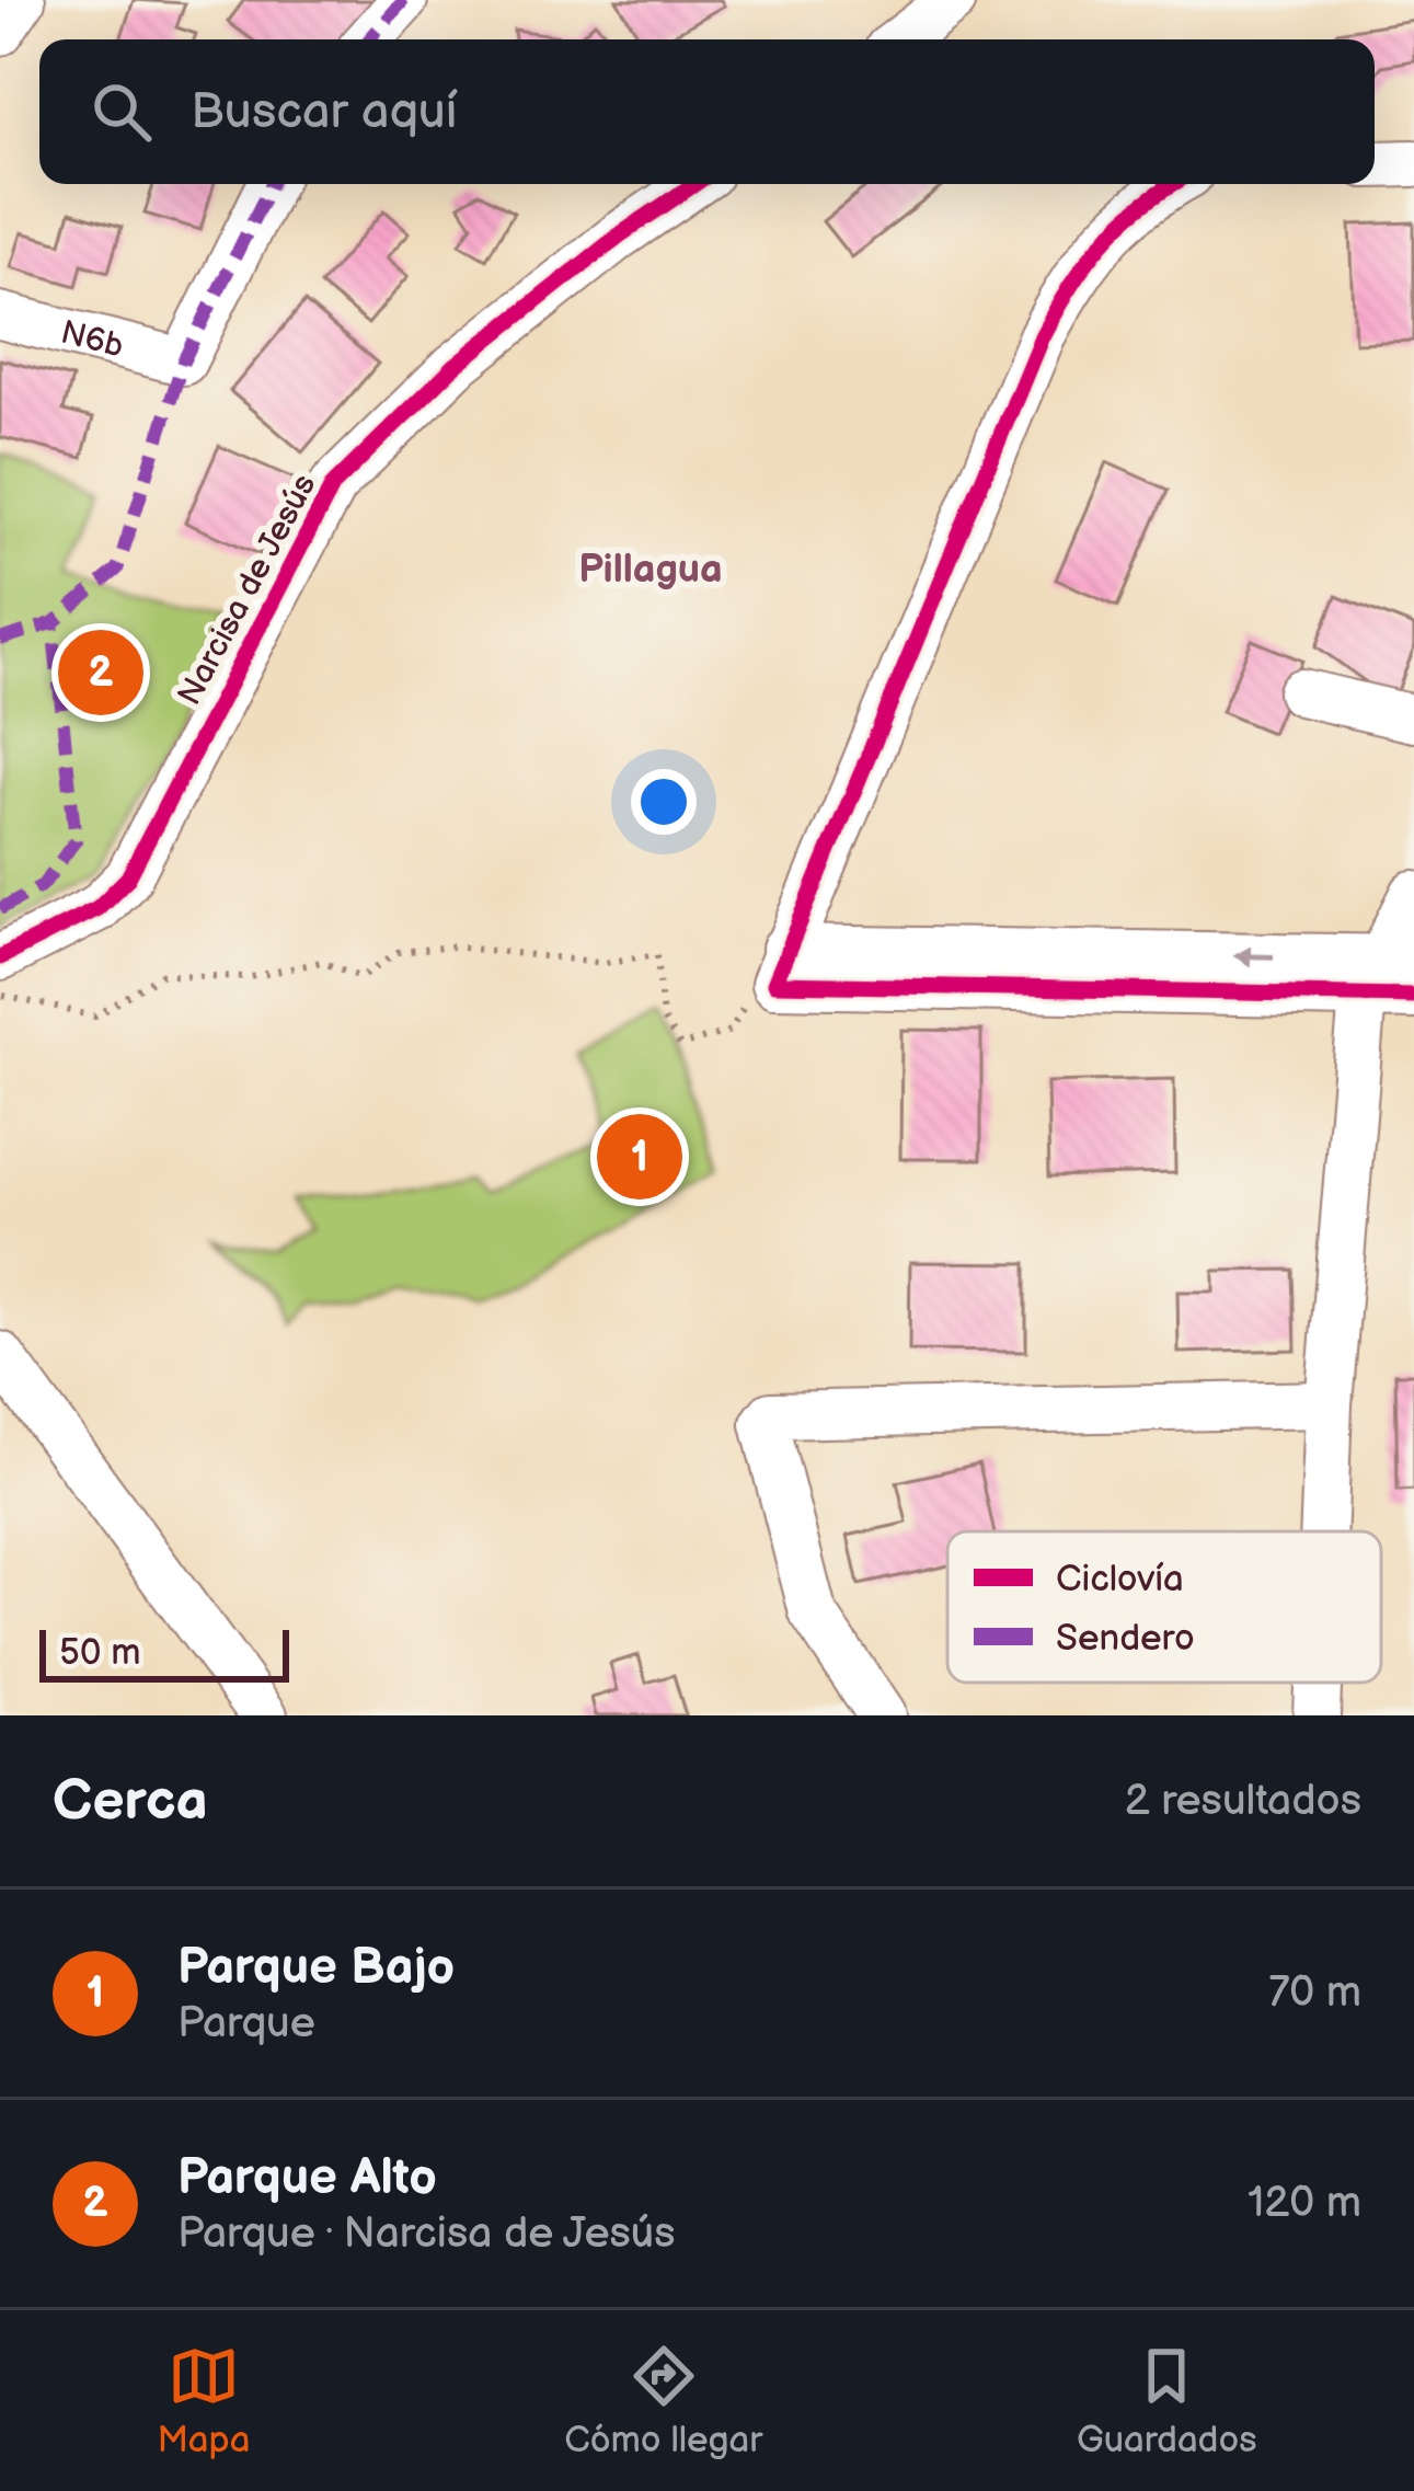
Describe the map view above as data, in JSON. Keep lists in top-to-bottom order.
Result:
{
  "streets": {
    "street": ["N6b", "Narcisa de Jesús"]
  },
  "districts": ["Pillagua"],
  "legend": ["Ciclovía", "Sendero"],
  "scale_bar": "50 m",
  "page": {
    "search": "Buscar aquí",
    "pins": ["2", "1"],
    "scale": "50 m",
    "heading": ["Cerca", "2 resultados"],
    "list": [
      {
        "mark": "1",
        "name": "Parque Bajo",
        "note": "Parque",
        "value": "70 m"
      },
      {
        "mark": "2",
        "name": "Parque Alto",
        "note": "Parque · Narcisa de Jesús",
        "value": "120 m"
      }
    ],
    "nav": ["Mapa", "Cómo llegar", "Guardados"]
  }
}
